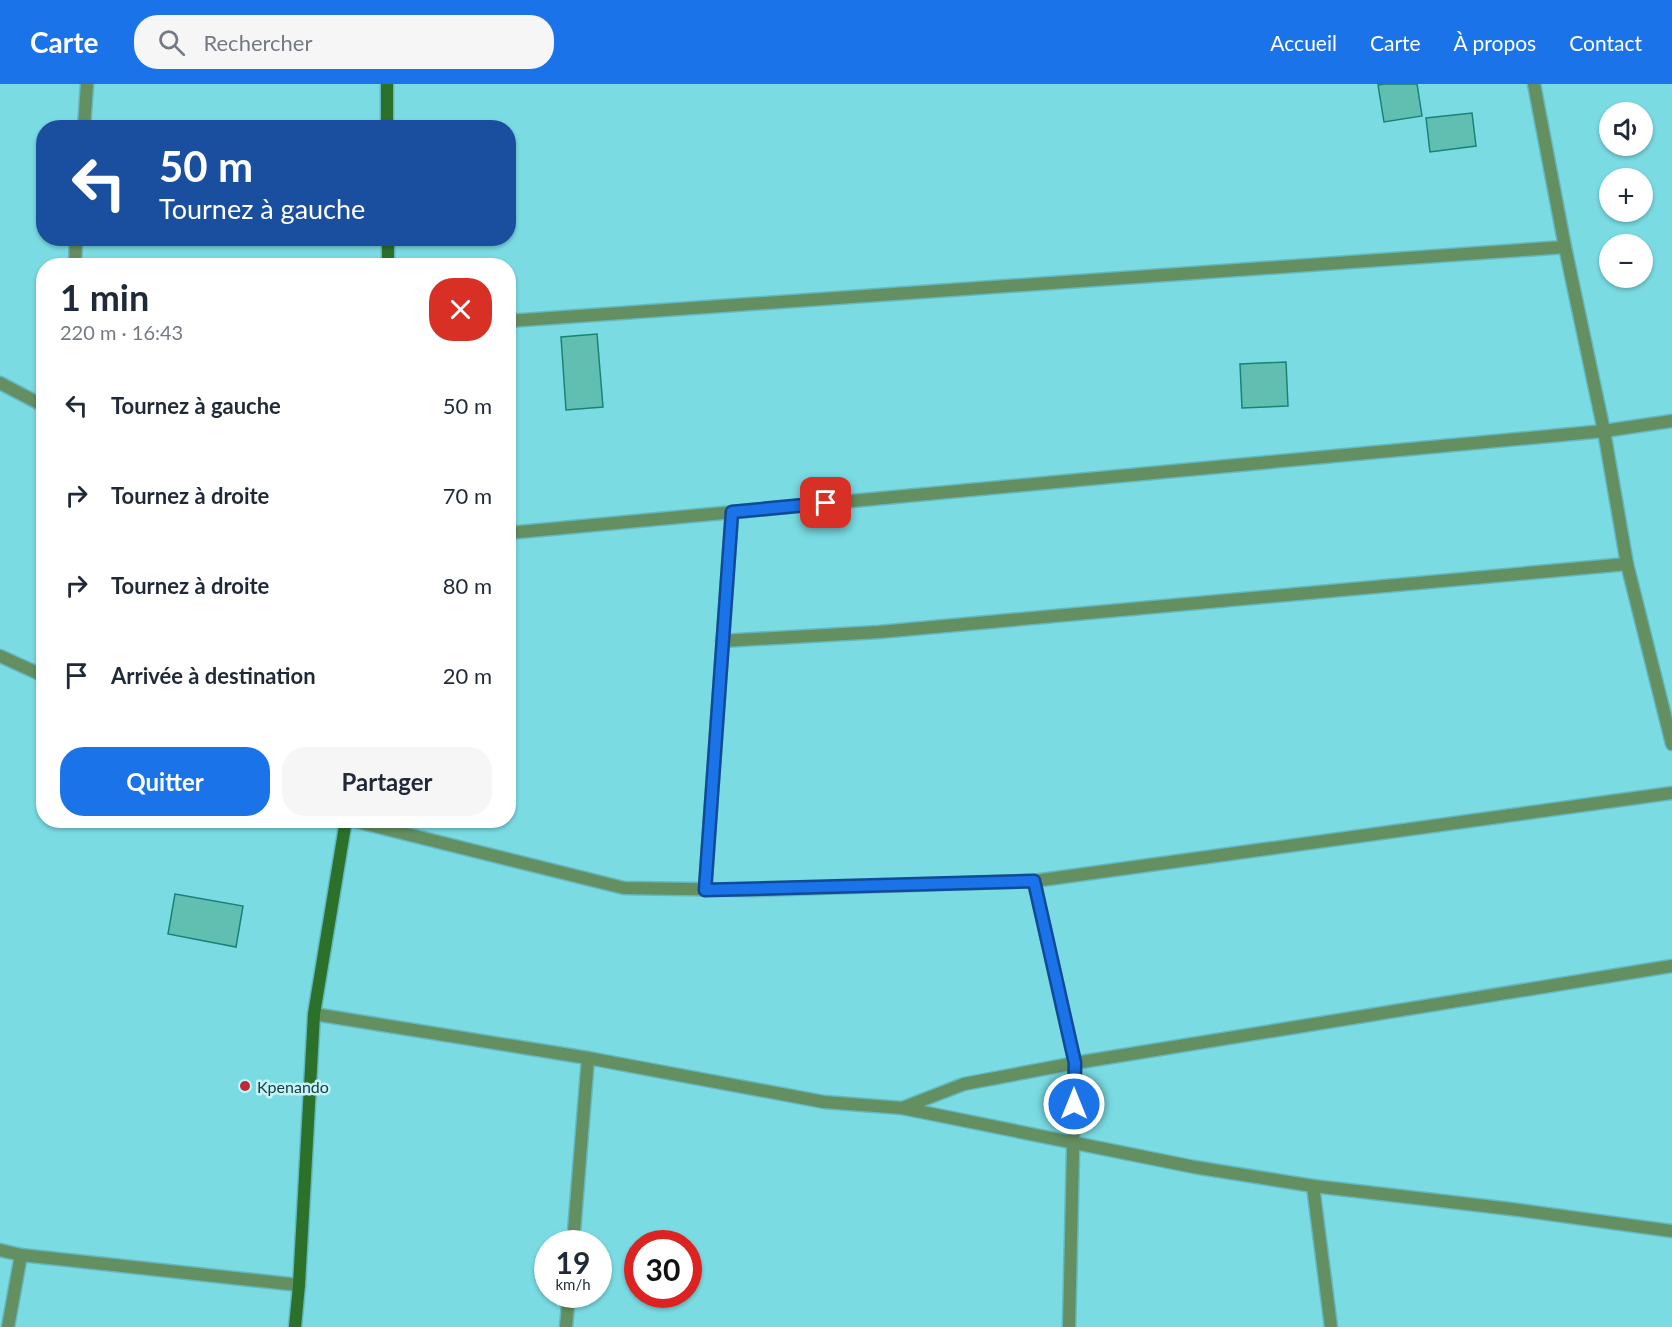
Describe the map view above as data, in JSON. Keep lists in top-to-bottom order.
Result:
{
  "places": ["Kpenando"],
  "page": {
    "header": "Carte",
    "search": "Rechercher",
    "nav": [
      "Accueil",
      "Carte",
      "À propos",
      "Contact"
    ],
    "map_buttons": ["+", "−"],
    "turn": ["50 m", "Tournez à gauche"],
    "heading": ["1 min", "220 m · 16:43"],
    "list": [
      {
        "name": "Tournez à gauche",
        "value": "50 m"
      },
      {
        "name": "Tournez à droite",
        "value": "70 m"
      },
      {
        "name": "Tournez à droite",
        "value": "80 m"
      },
      {
        "name": "Arrivée à destination",
        "value": "20 m"
      }
    ],
    "buttons": ["Quitter", "Partager"],
    "speed": "19 km/h",
    "limit": "30"
  }
}
